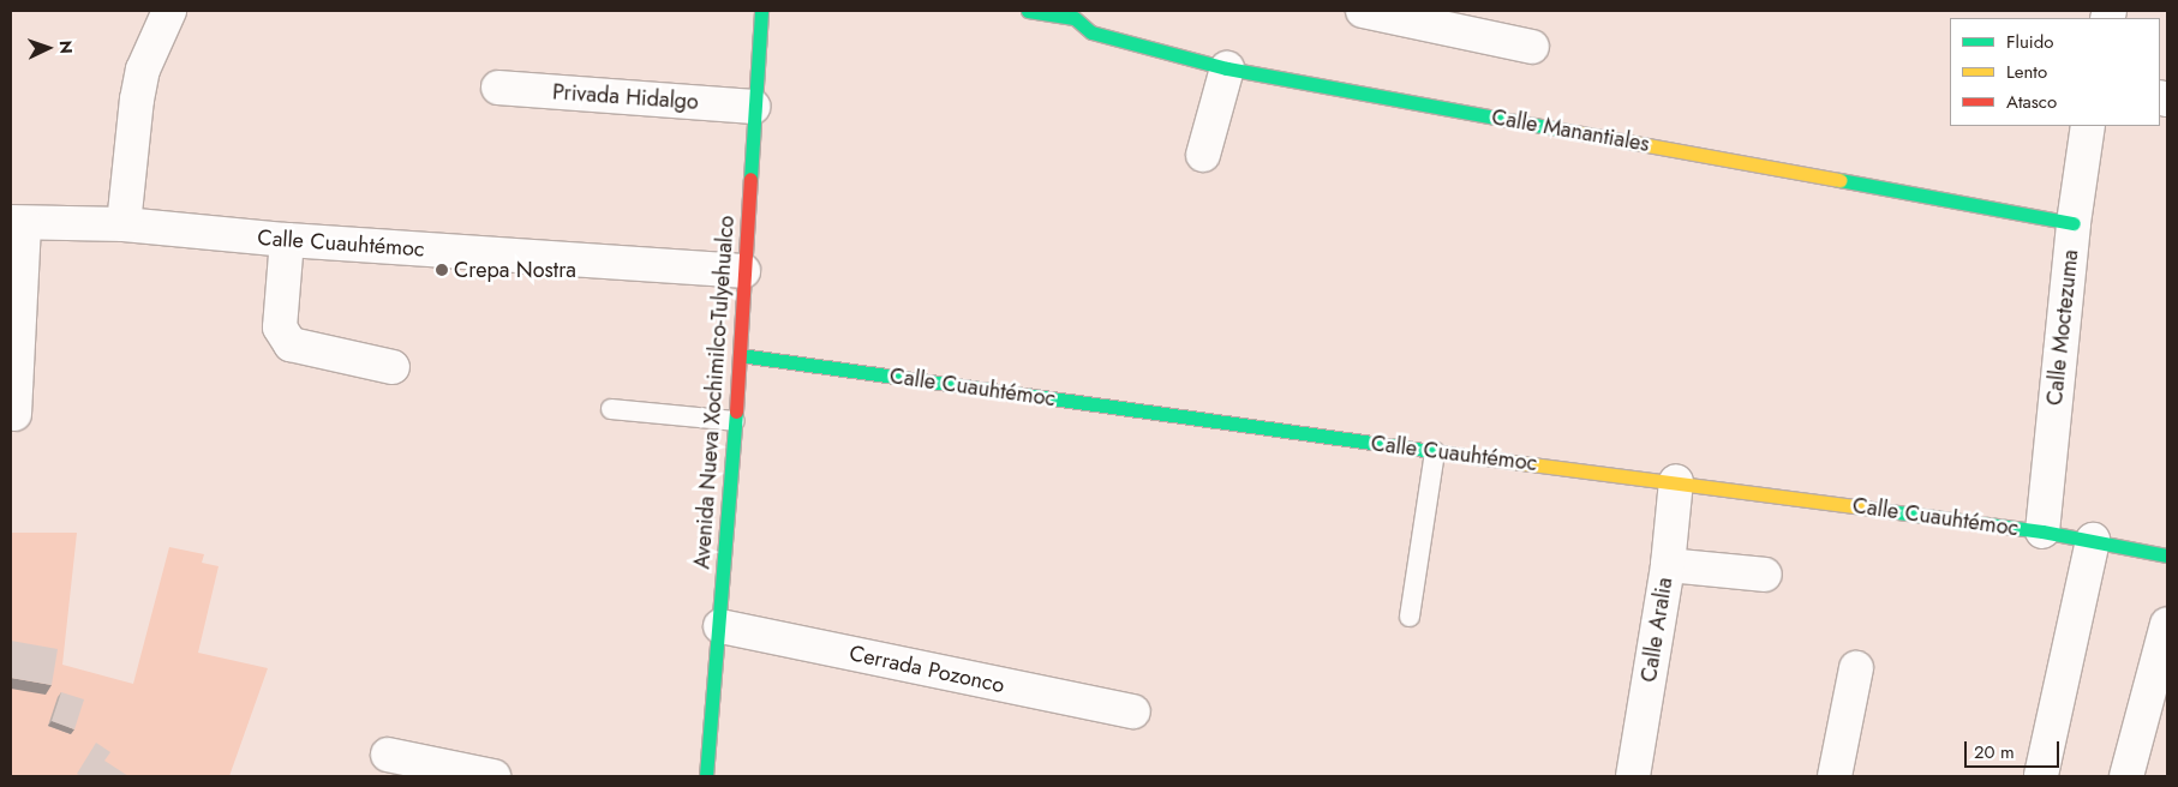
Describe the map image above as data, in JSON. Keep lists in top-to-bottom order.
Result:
{
  "streets": {
    "street": [
      "Privada Hidalgo",
      "Calle Manantiales",
      "Calle Cuauhtémoc",
      "Calle Moctezuma",
      "Avenida Nueva Xochimilco-Tulyehualco",
      "Calle Aralia",
      "Cerrada Pozonco"
    ]
  },
  "crossings": [
    ["Privada Hidalgo", "Avenida Nueva Xochimilco-Tulyehualco"],
    ["Calle Manantiales", "Calle Moctezuma"],
    ["Calle Cuauhtémoc", "Calle Moctezuma"],
    ["Calle Cuauhtémoc", "Avenida Nueva Xochimilco-Tulyehualco"],
    ["Calle Cuauhtémoc", "Calle Aralia"],
    ["Avenida Nueva Xochimilco-Tulyehualco", "Cerrada Pozonco"]
  ],
  "places": ["Crepa Nostra"],
  "legend": ["Fluido", "Lento", "Atasco"],
  "scale_bar": "20 m",
  "north": "right"
}
